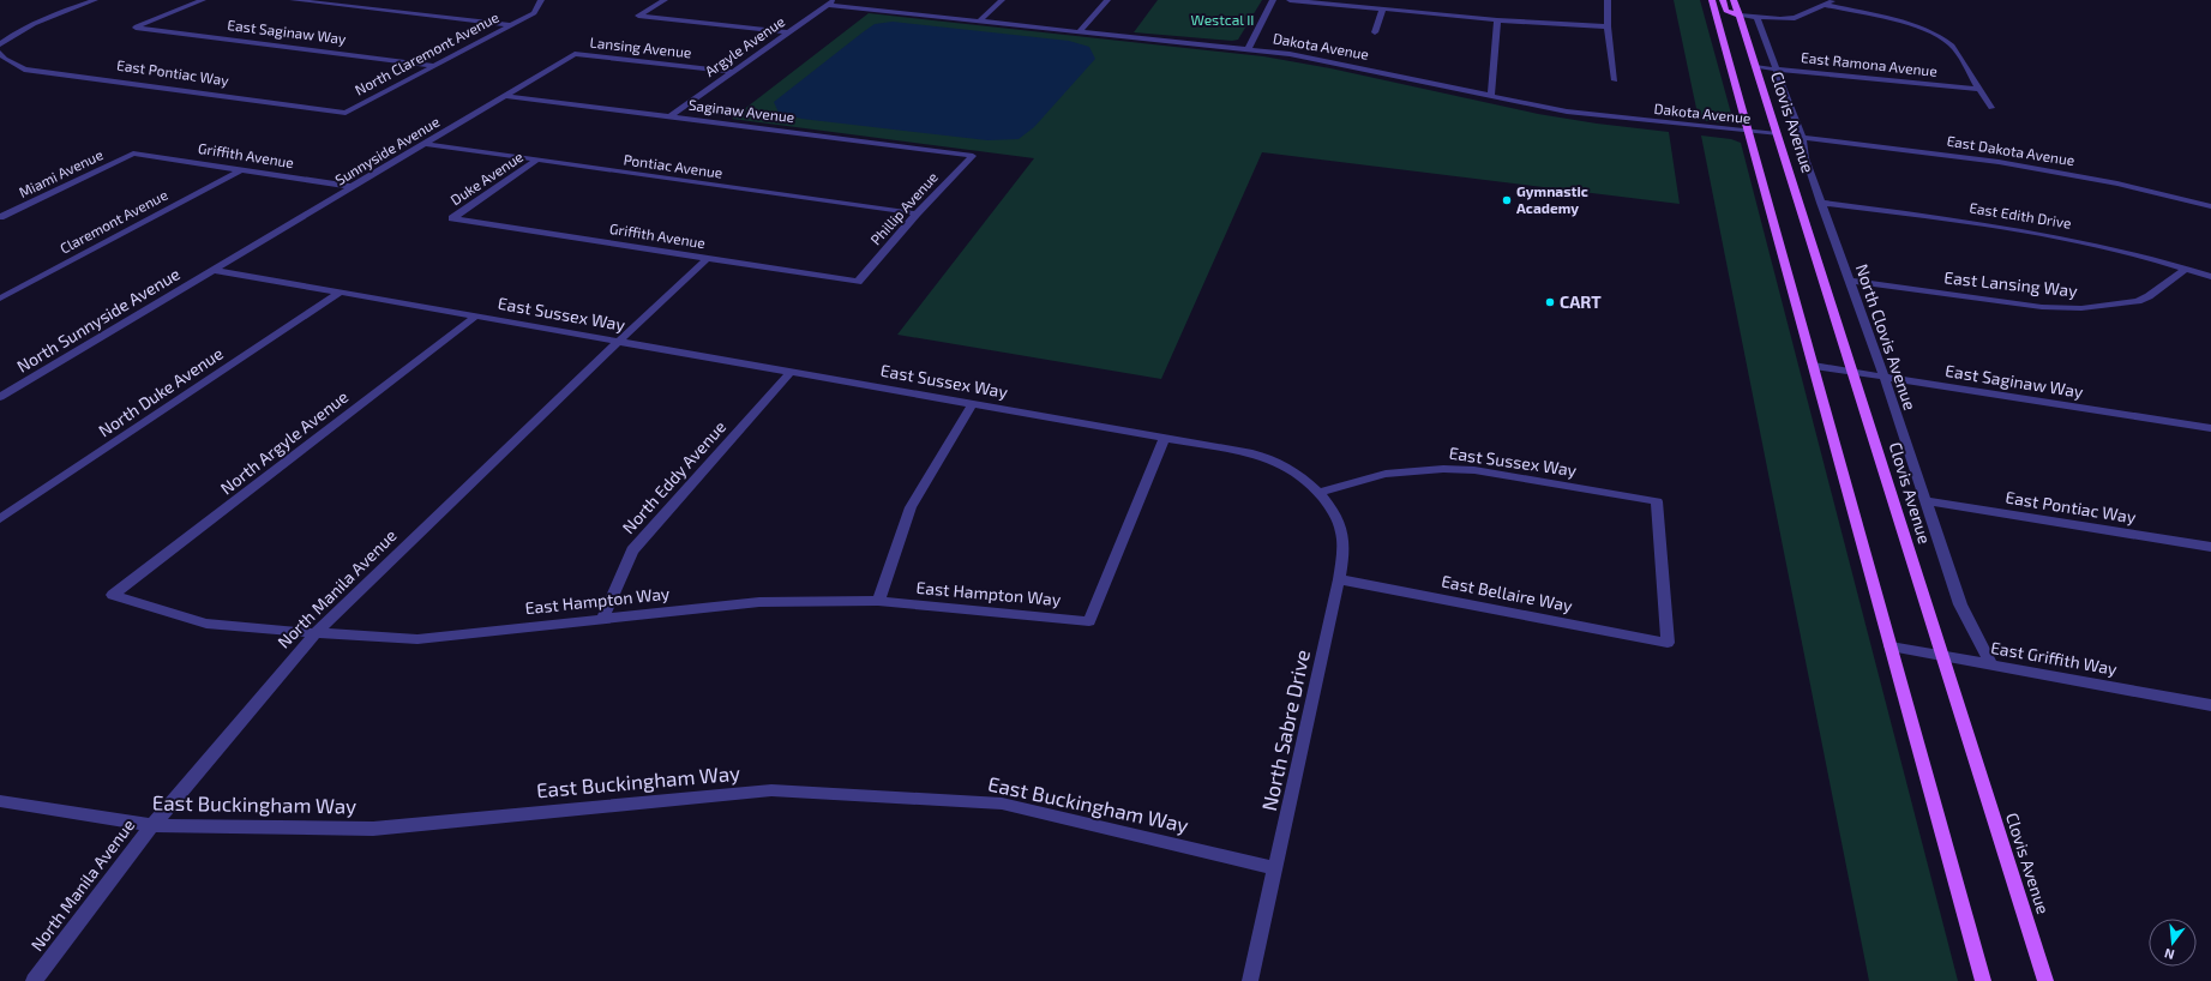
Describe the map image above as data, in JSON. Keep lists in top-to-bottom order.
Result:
{
  "streets": {
    "main road": ["Clovis Avenue"],
    "street": [
      "East Saginaw Way",
      "Argyle Avenue",
      "Dakota Avenue",
      "Lansing Avenue",
      "North Claremont Avenue",
      "East Ramona Avenue",
      "East Pontiac Way",
      "Saginaw Avenue",
      "Sunnyside Avenue",
      "East Dakota Avenue",
      "Griffith Avenue",
      "Pontiac Avenue",
      "Miami Avenue",
      "Duke Avenue",
      "Phillip Avenue",
      "East Edith Drive",
      "Claremont Avenue",
      "East Lansing Way",
      "East Sussex Way",
      "North Sunnyside Avenue",
      "North Clovis Avenue",
      "North Duke Avenue",
      "North Argyle Avenue",
      "North Eddy Avenue",
      "North Manila Avenue",
      "East Hampton Way",
      "East Bellaire Way",
      "East Griffith Way",
      "North Sabre Drive",
      "East Buckingham Way"
    ]
  },
  "crossings": [
    ["East Saginaw Way", "North Claremont Avenue"],
    ["East Saginaw Way", "Clovis Avenue"],
    ["East Saginaw Way", "North Clovis Avenue"],
    ["Argyle Avenue", "Dakota Avenue"],
    ["Argyle Avenue", "Lansing Avenue"],
    ["Argyle Avenue", "Saginaw Avenue"],
    ["Dakota Avenue", "Clovis Avenue"],
    ["Lansing Avenue", "Sunnyside Avenue"],
    ["North Claremont Avenue", "East Pontiac Way"],
    ["East Ramona Avenue", "Clovis Avenue"],
    ["East Ramona Avenue", "North Clovis Avenue"],
    ["East Pontiac Way", "North Clovis Avenue"],
    ["Saginaw Avenue", "Sunnyside Avenue"],
    ["Saginaw Avenue", "Phillip Avenue"],
    ["Clovis Avenue", "East Griffith Way"],
    ["Sunnyside Avenue", "Griffith Avenue"],
    ["Sunnyside Avenue", "Pontiac Avenue"],
    ["Sunnyside Avenue", "East Sussex Way"],
    ["Sunnyside Avenue", "North Sunnyside Avenue"],
    ["East Dakota Avenue", "North Clovis Avenue"],
    ["Griffith Avenue", "Miami Avenue"],
    ["Griffith Avenue", "Duke Avenue"],
    ["Griffith Avenue", "Phillip Avenue"],
    ["Griffith Avenue", "Claremont Avenue"],
    ["Griffith Avenue", "North Manila Avenue"],
    ["Pontiac Avenue", "Duke Avenue"],
    ["Pontiac Avenue", "Phillip Avenue"],
    ["East Edith Drive", "East Lansing Way"],
    ["East Edith Drive", "North Clovis Avenue"],
    ["East Lansing Way", "North Clovis Avenue"],
    ["East Sussex Way", "North Sunnyside Avenue"],
    ["East Sussex Way", "North Duke Avenue"],
    ["East Sussex Way", "North Argyle Avenue"],
    ["East Sussex Way", "North Eddy Avenue"],
    ["East Sussex Way", "North Manila Avenue"],
    ["East Sussex Way", "East Hampton Way"],
    ["East Sussex Way", "East Bellaire Way"],
    ["East Sussex Way", "North Sabre Drive"],
    ["North Clovis Avenue", "East Griffith Way"],
    ["North Argyle Avenue", "East Hampton Way"],
    ["North Eddy Avenue", "East Hampton Way"],
    ["North Manila Avenue", "East Hampton Way"],
    ["North Manila Avenue", "East Buckingham Way"],
    ["East Bellaire Way", "North Sabre Drive"],
    ["North Sabre Drive", "East Buckingham Way"]
  ],
  "parks": ["Westcal II"],
  "places": ["Gymnastic Academy", "CART"],
  "north": "bottom"
}
